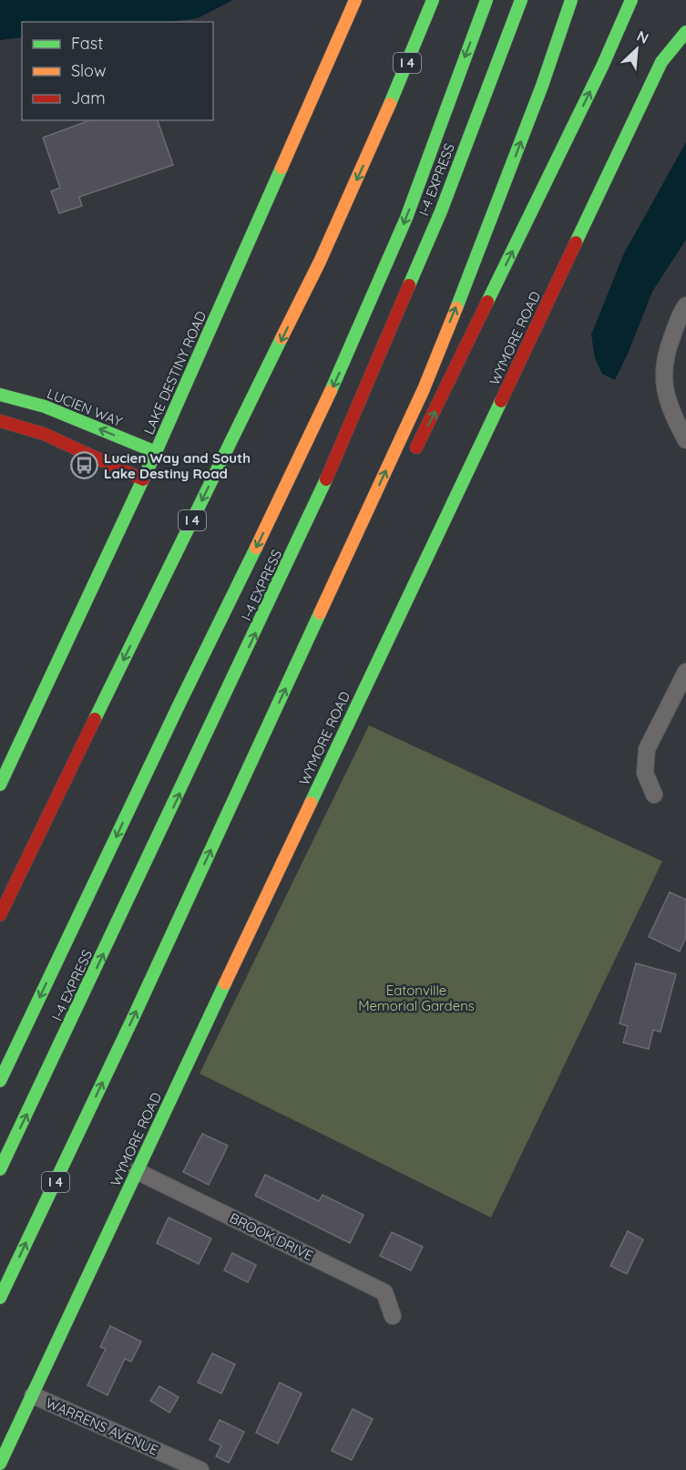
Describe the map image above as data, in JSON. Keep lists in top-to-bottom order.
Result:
{
  "streets": {
    "main road": [
      "I 4",
      "I-4 EXPRESS",
      "WYMORE ROAD",
      "LAKE DESTINY ROAD",
      "LUCIEN WAY"
    ],
    "street": ["BROOK DRIVE", "WARRENS AVENUE"]
  },
  "crossings": [
    ["WYMORE ROAD", "BROOK DRIVE"],
    ["WYMORE ROAD", "WARRENS AVENUE"],
    ["LAKE DESTINY ROAD", "LUCIEN WAY"]
  ],
  "parks": ["Eatonville Memorial Gardens"],
  "places": {
    "bus stop": ["Lucien Way and South Lake Destiny Road"]
  },
  "legend": ["Fast", "Slow", "Jam"],
  "north": "top right"
}
